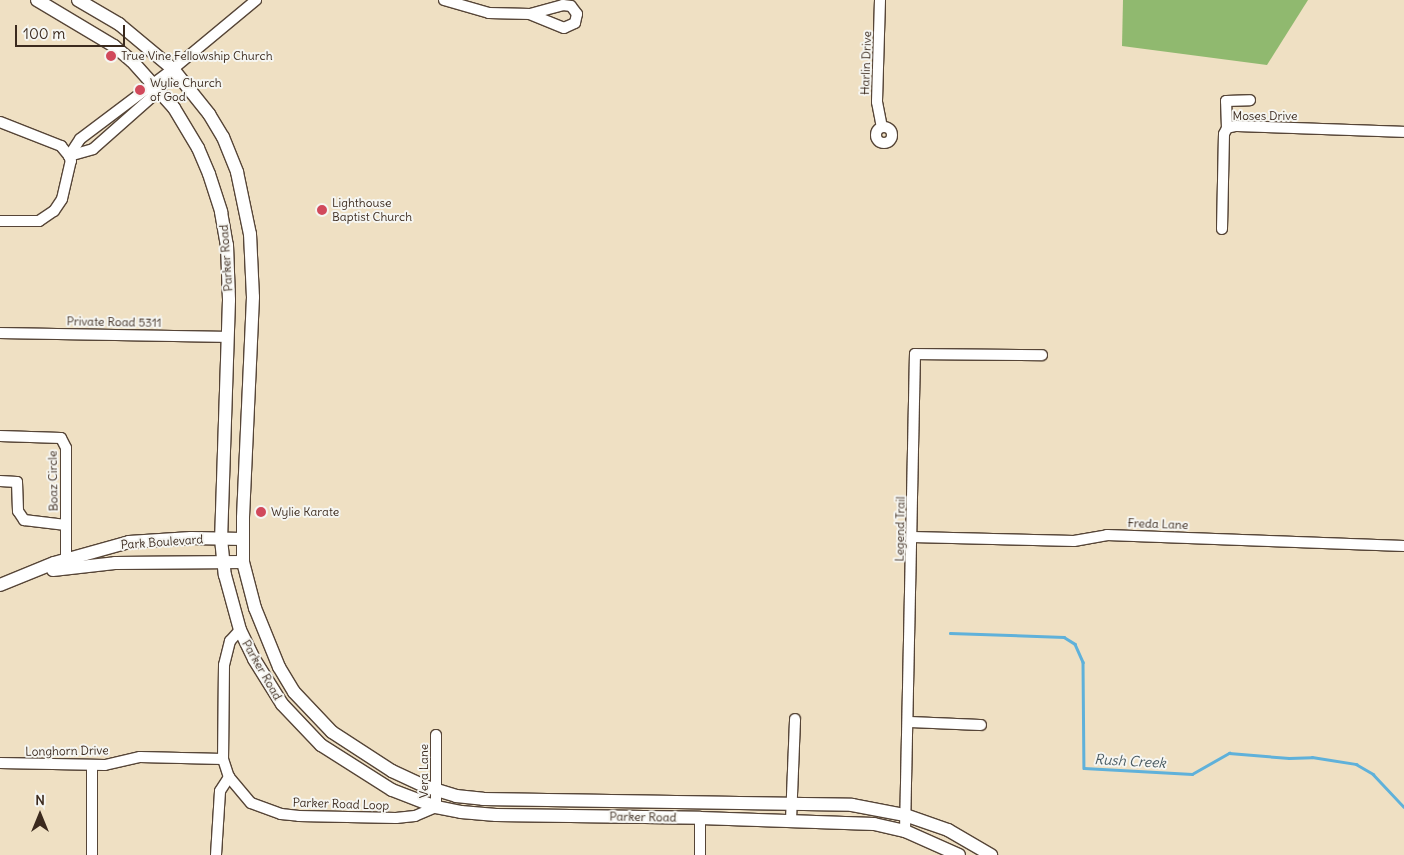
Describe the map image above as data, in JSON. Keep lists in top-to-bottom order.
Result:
{
  "streets": {
    "main road": ["Parker Road", "Park Boulevard"],
    "street": [
      "Harlin Drive",
      "Moses Drive",
      "Private Road 5311",
      "Boaz Circle",
      "Freda Lane",
      "Legend Trail",
      "Longhorn Drive",
      "Vera Lane",
      "Parker Road Loop"
    ]
  },
  "crossings": [
    ["Parker Road", "Private Road 5311"],
    ["Parker Road", "Legend Trail"],
    ["Parker Road", "Park Boulevard"],
    ["Parker Road", "Vera Lane"],
    ["Parker Road", "Parker Road Loop"],
    ["Boaz Circle", "Park Boulevard"],
    ["Freda Lane", "Legend Trail"],
    ["Longhorn Drive", "Parker Road Loop"],
    ["Vera Lane", "Parker Road Loop"]
  ],
  "water": ["Rush Creek"],
  "places": [
    "True Vine Fellowship Church",
    "Wylie Church of God",
    "Lighthouse Baptist Church",
    "Wylie Karate"
  ],
  "scale_bar": "100 m",
  "north": "top"
}
